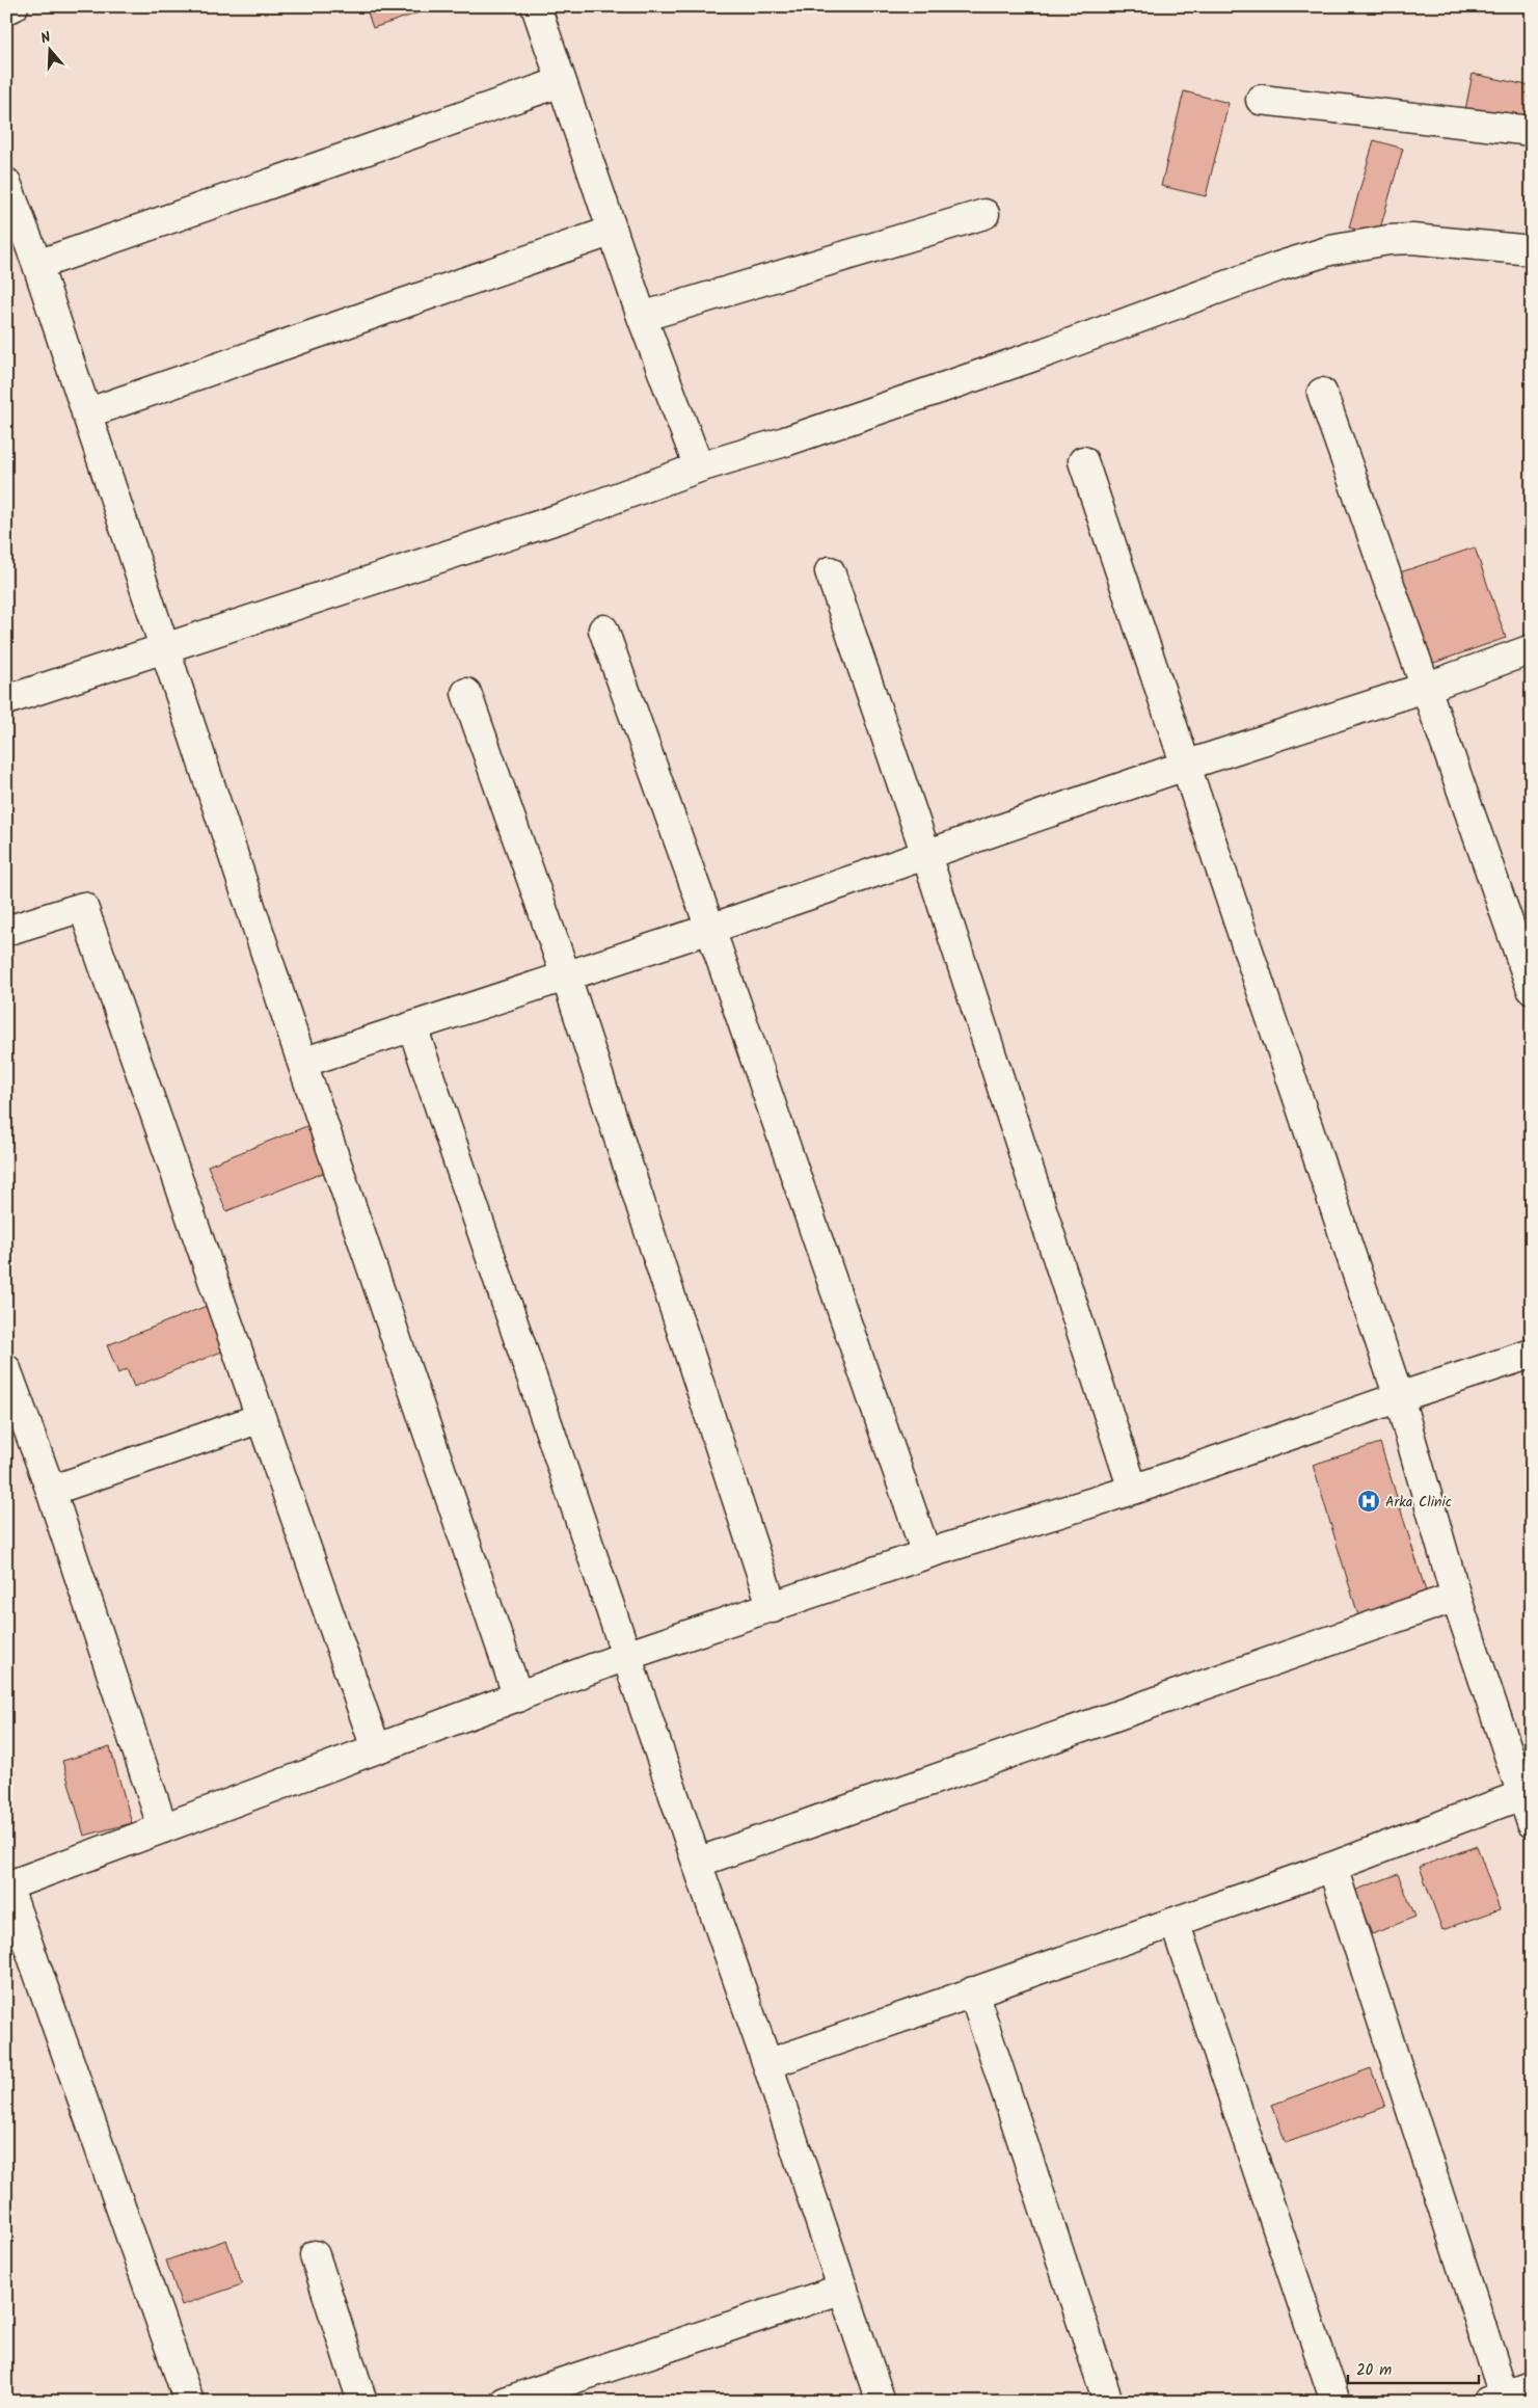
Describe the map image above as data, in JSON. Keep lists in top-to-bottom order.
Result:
{
  "places": {
    "hospital": ["Arka Clinic"]
  },
  "scale_bar": "20 m",
  "north": "top"
}
